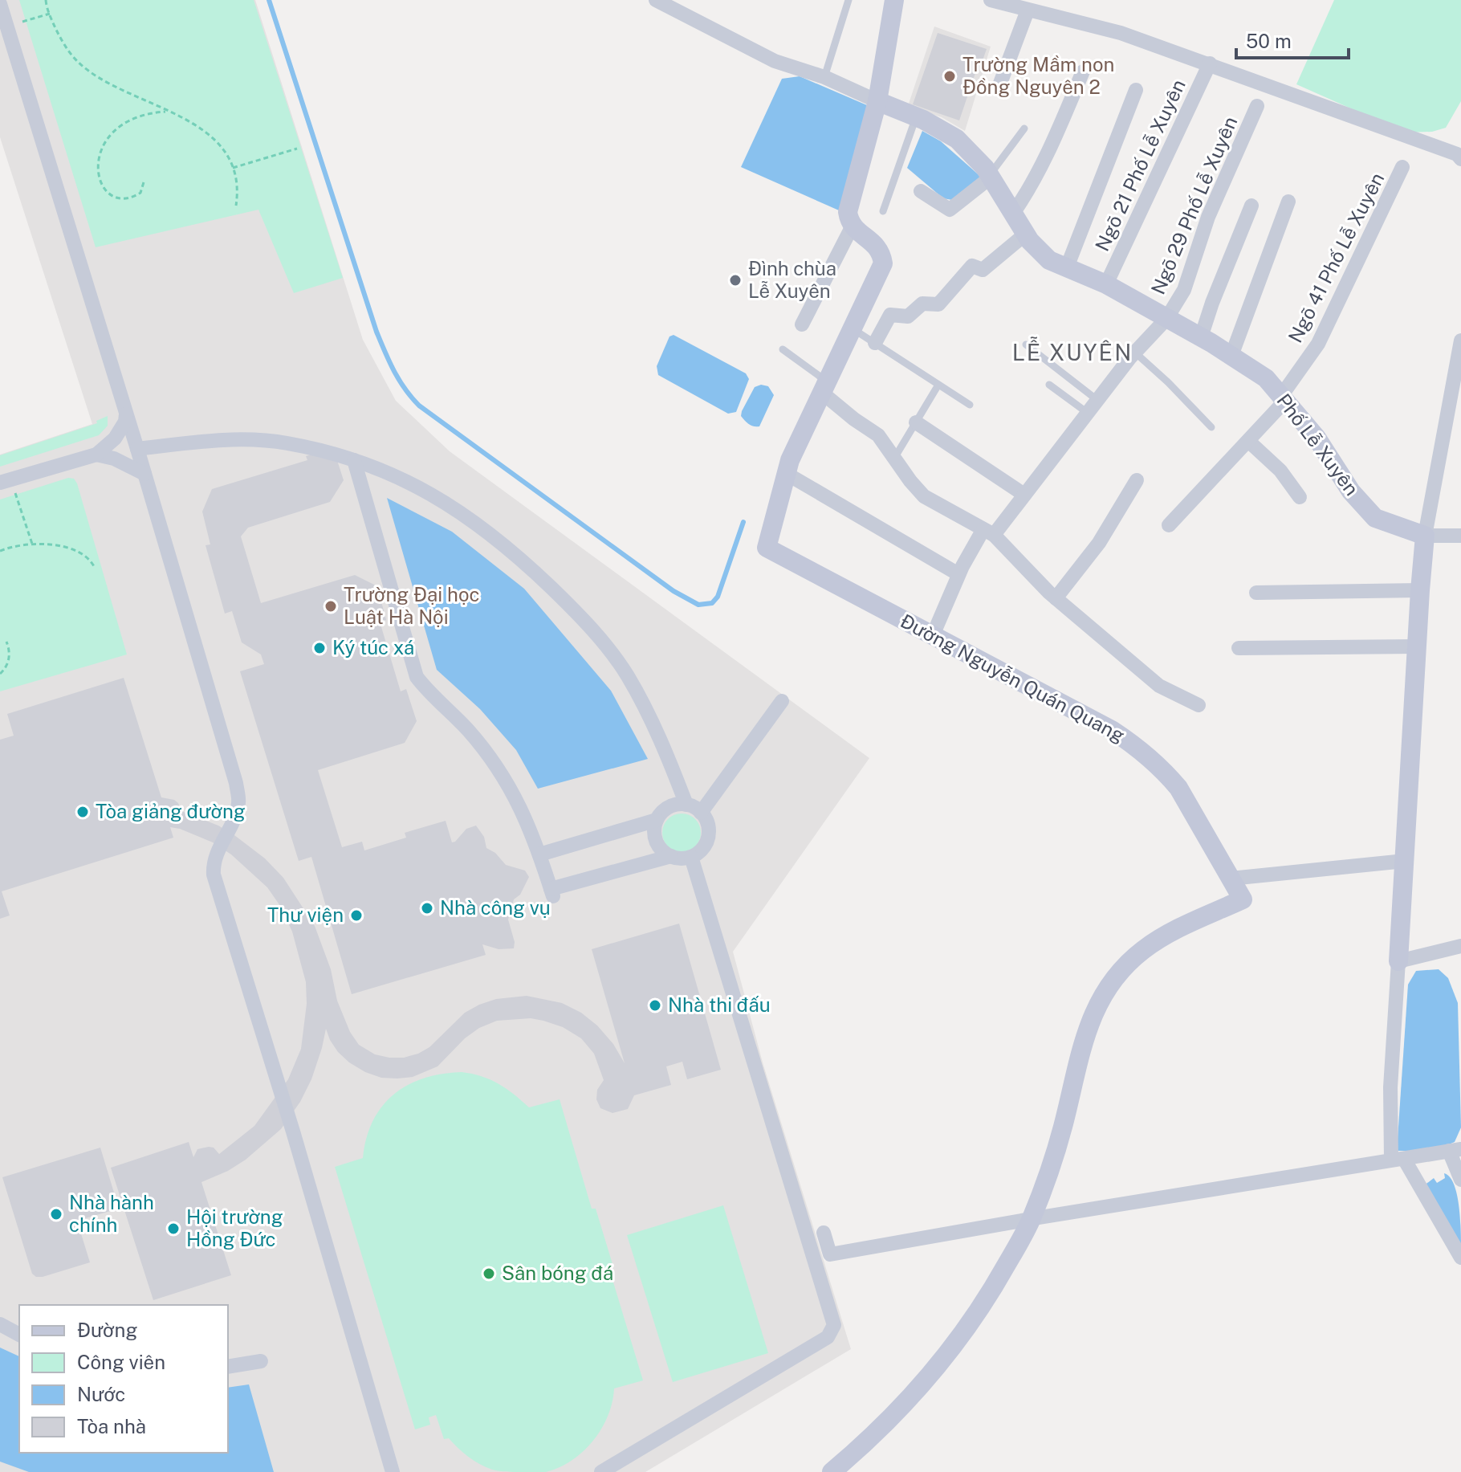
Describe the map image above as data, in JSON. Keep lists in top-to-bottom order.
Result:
{
  "streets": {
    "street": [
      "Ngõ 21 Phố Lễ Xuyên",
      "Ngõ 29 Phố Lễ Xuyên",
      "Ngõ 41 Phố Lễ Xuyên",
      "Phố Lễ Xuyên",
      "Đường Nguyễn Quán Quang"
    ]
  },
  "crossings": [
    ["Ngõ 21 Phố Lễ Xuyên", "Phố Lễ Xuyên"],
    ["Ngõ 29 Phố Lễ Xuyên", "Phố Lễ Xuyên"],
    ["Ngõ 29 Phố Lễ Xuyên", "Đường Nguyễn Quán Quang"],
    ["Ngõ 41 Phố Lễ Xuyên", "Phố Lễ Xuyên"]
  ],
  "districts": ["LỄ XUYÊN"],
  "places": [
    "Trường Mầm non Đồng Nguyên 2",
    "Đình chùa Lễ Xuyên",
    "Trường Đại học Luật Hà Nội",
    "Ký túc xá",
    "Tòa giảng đường",
    "Nhà công vụ",
    "Thư viện",
    "Nhà thi đấu",
    "Nhà hành chính",
    "Hội trường Hồng Đức",
    "Sân bóng đá"
  ],
  "legend": [
    "Đường",
    "Công viên",
    "Nước",
    "Tòa nhà"
  ],
  "scale_bar": "50 m"
}
